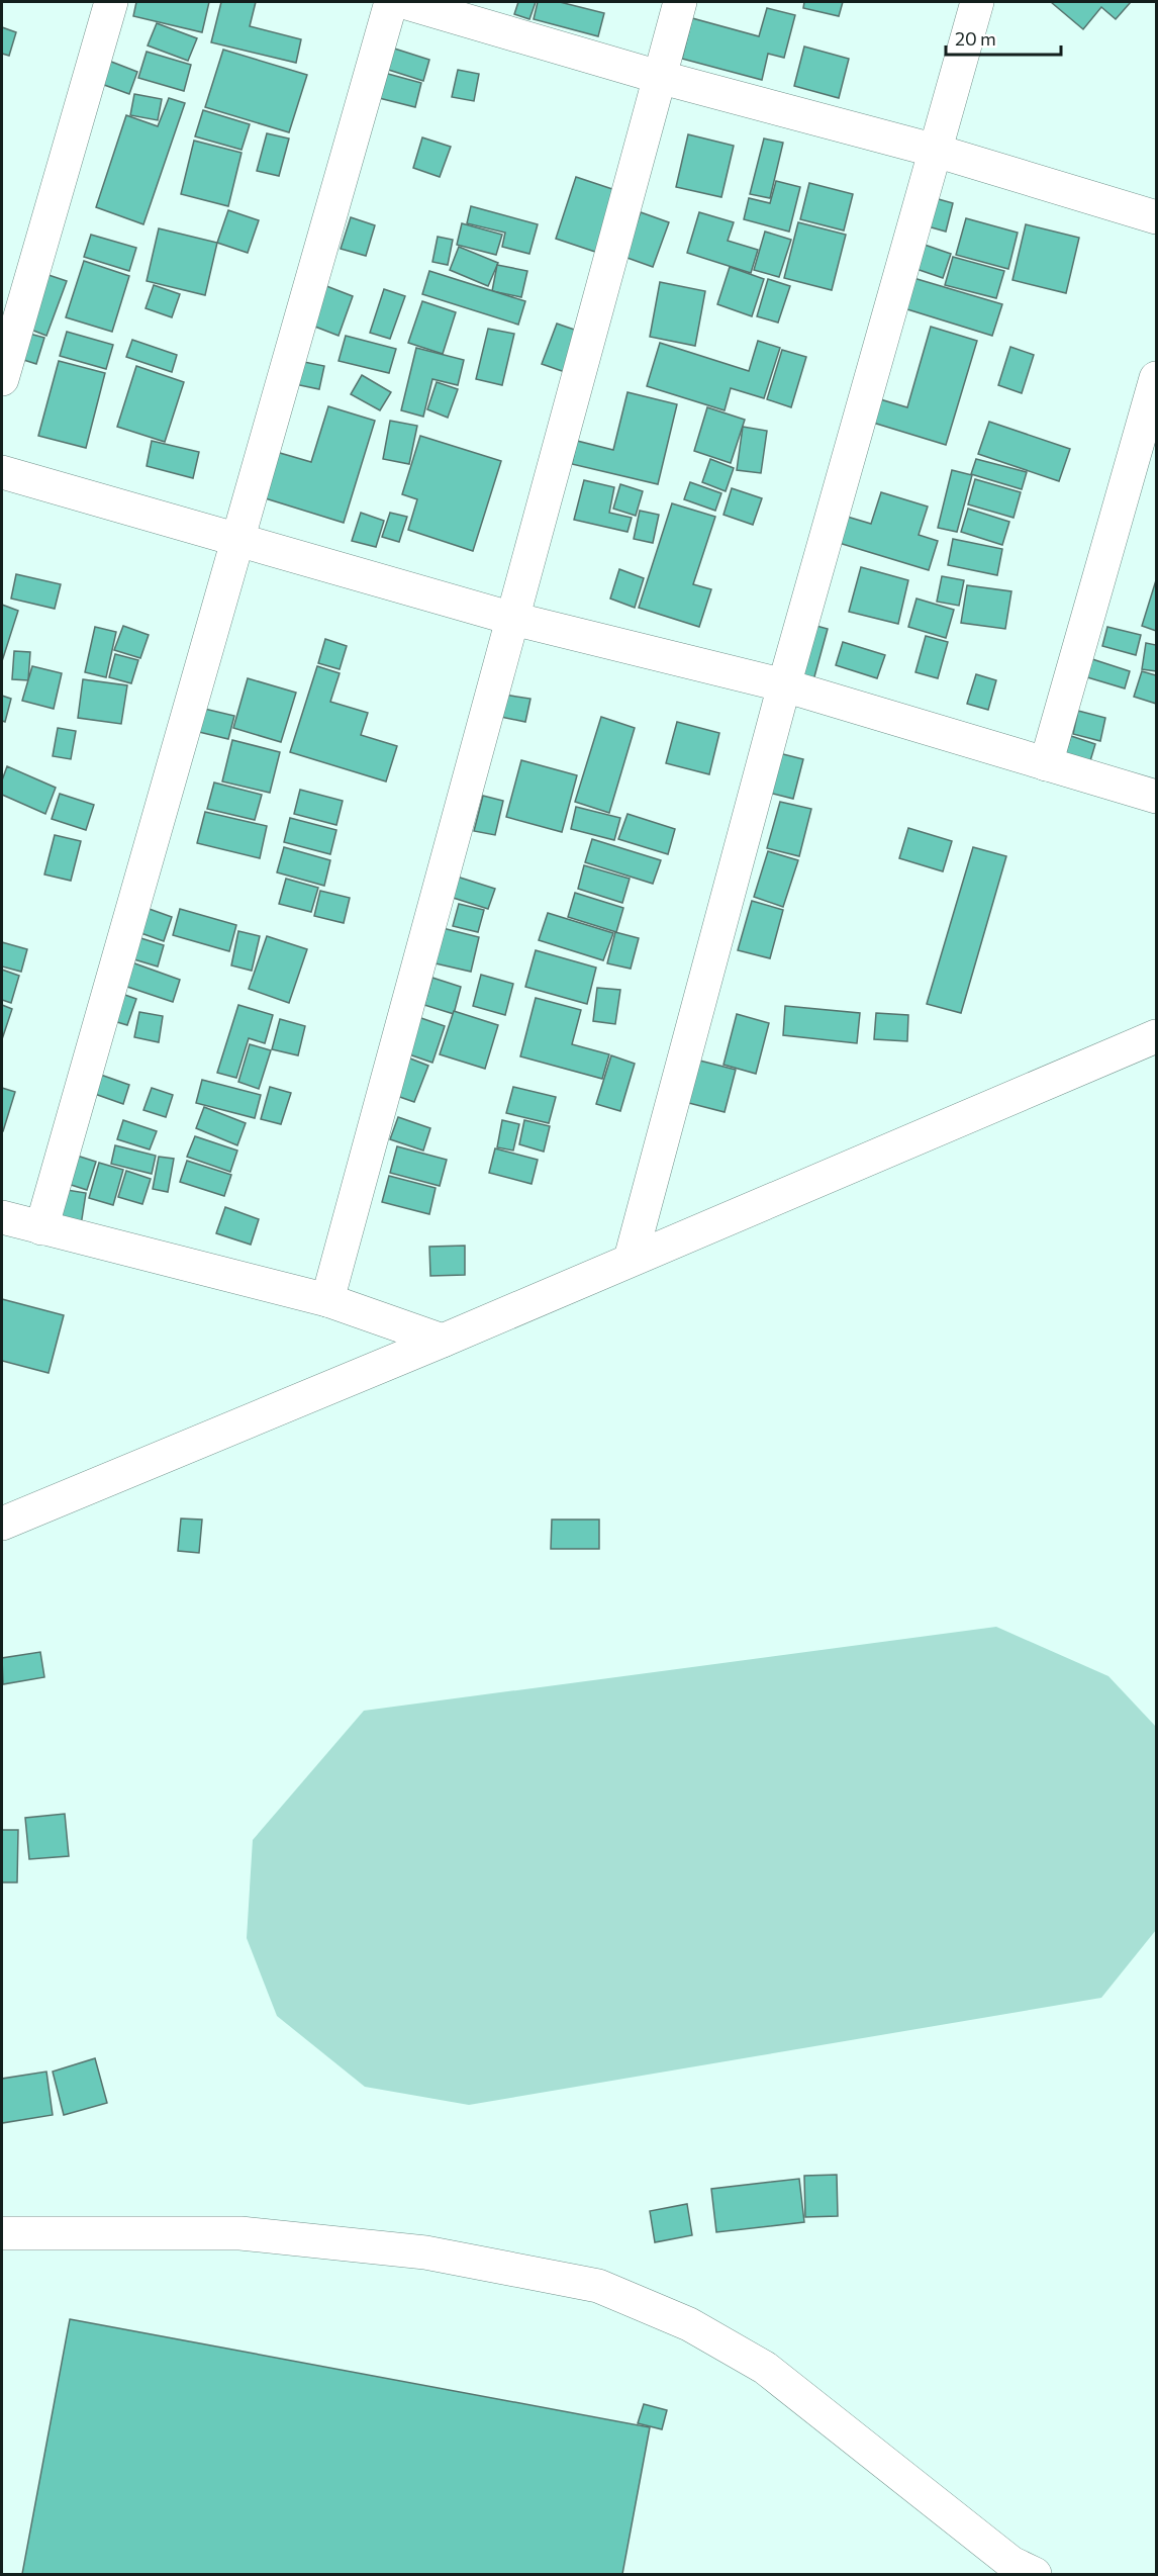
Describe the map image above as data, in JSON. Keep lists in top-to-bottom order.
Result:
{
  "scale_bar": "20 m"
}
